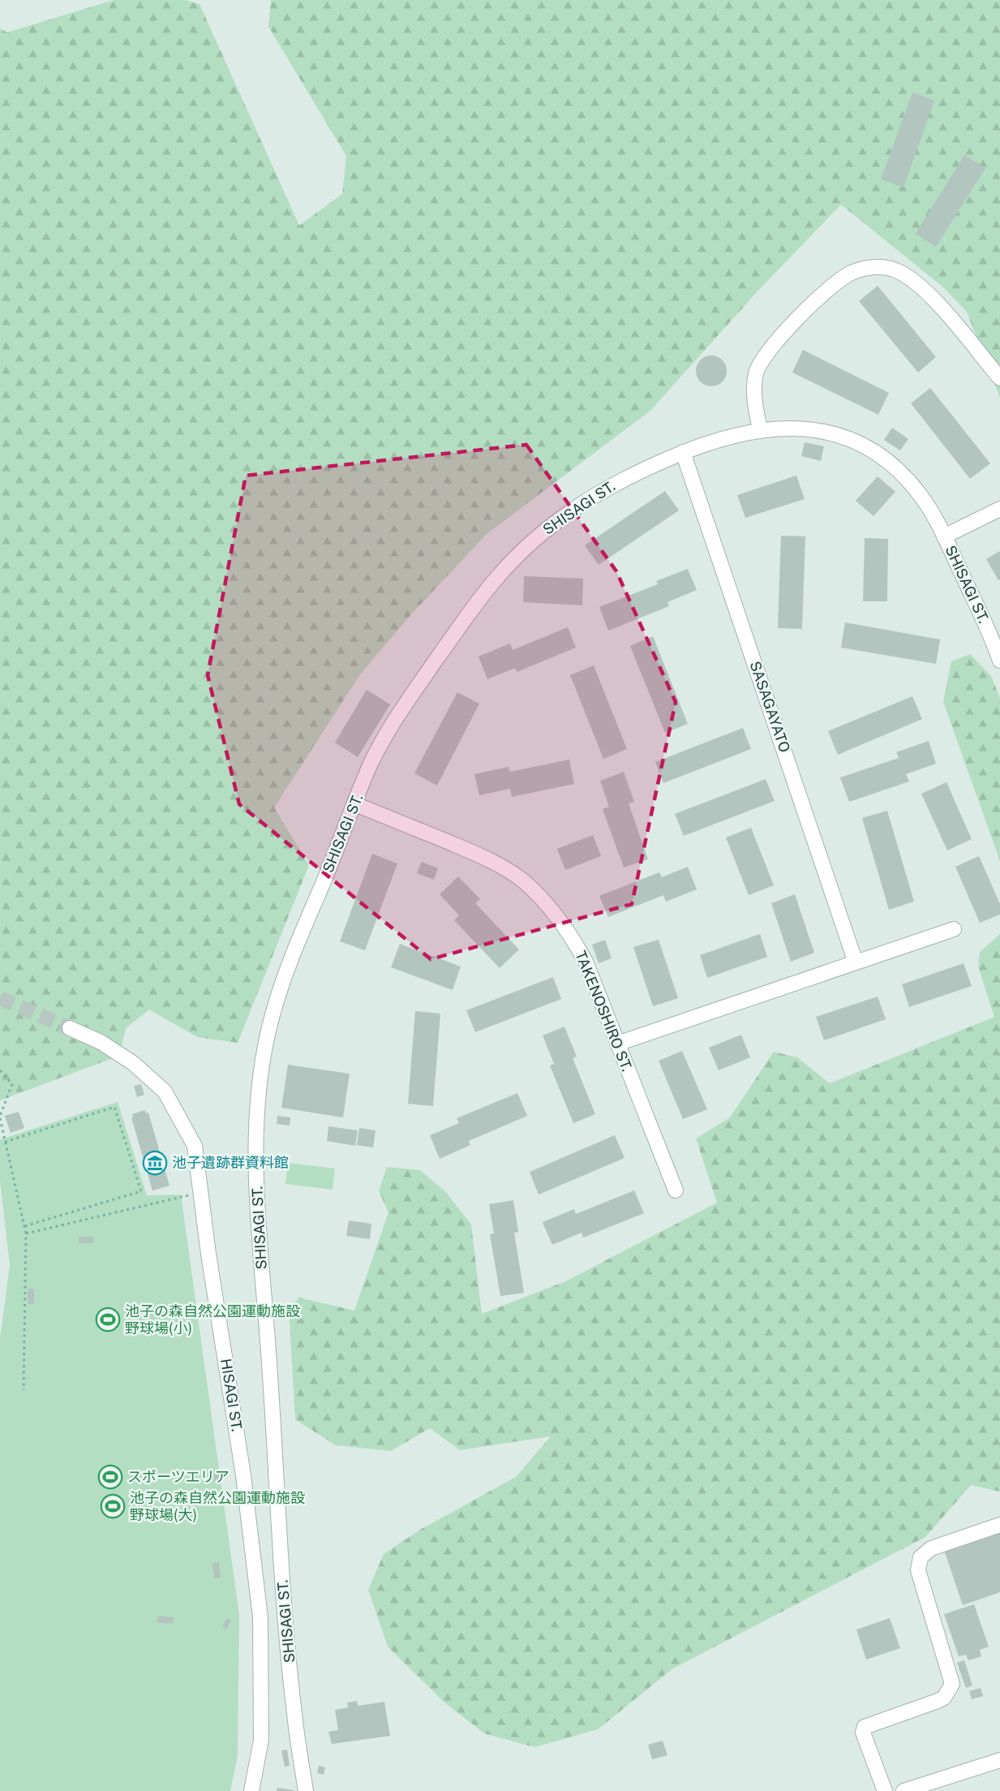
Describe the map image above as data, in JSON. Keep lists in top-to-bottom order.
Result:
{
  "streets": {
    "lane": [
      "SHISAGI ST.",
      "SASAGAYATO",
      "TAKENOSHIRO ST.",
      "HISAGI ST."
    ]
  },
  "crossings": [
    ["SHISAGI ST.", "SASAGAYATO"],
    ["SHISAGI ST.", "TAKENOSHIRO ST."]
  ],
  "places": {
    "museum": ["池子遺跡群資料館"],
    "sports": ["池子の森自然公園運動施設 野球場(小)", "スポーツエリア", "池子の森自然公園運動施設 野球場(大)"]
  }
}
